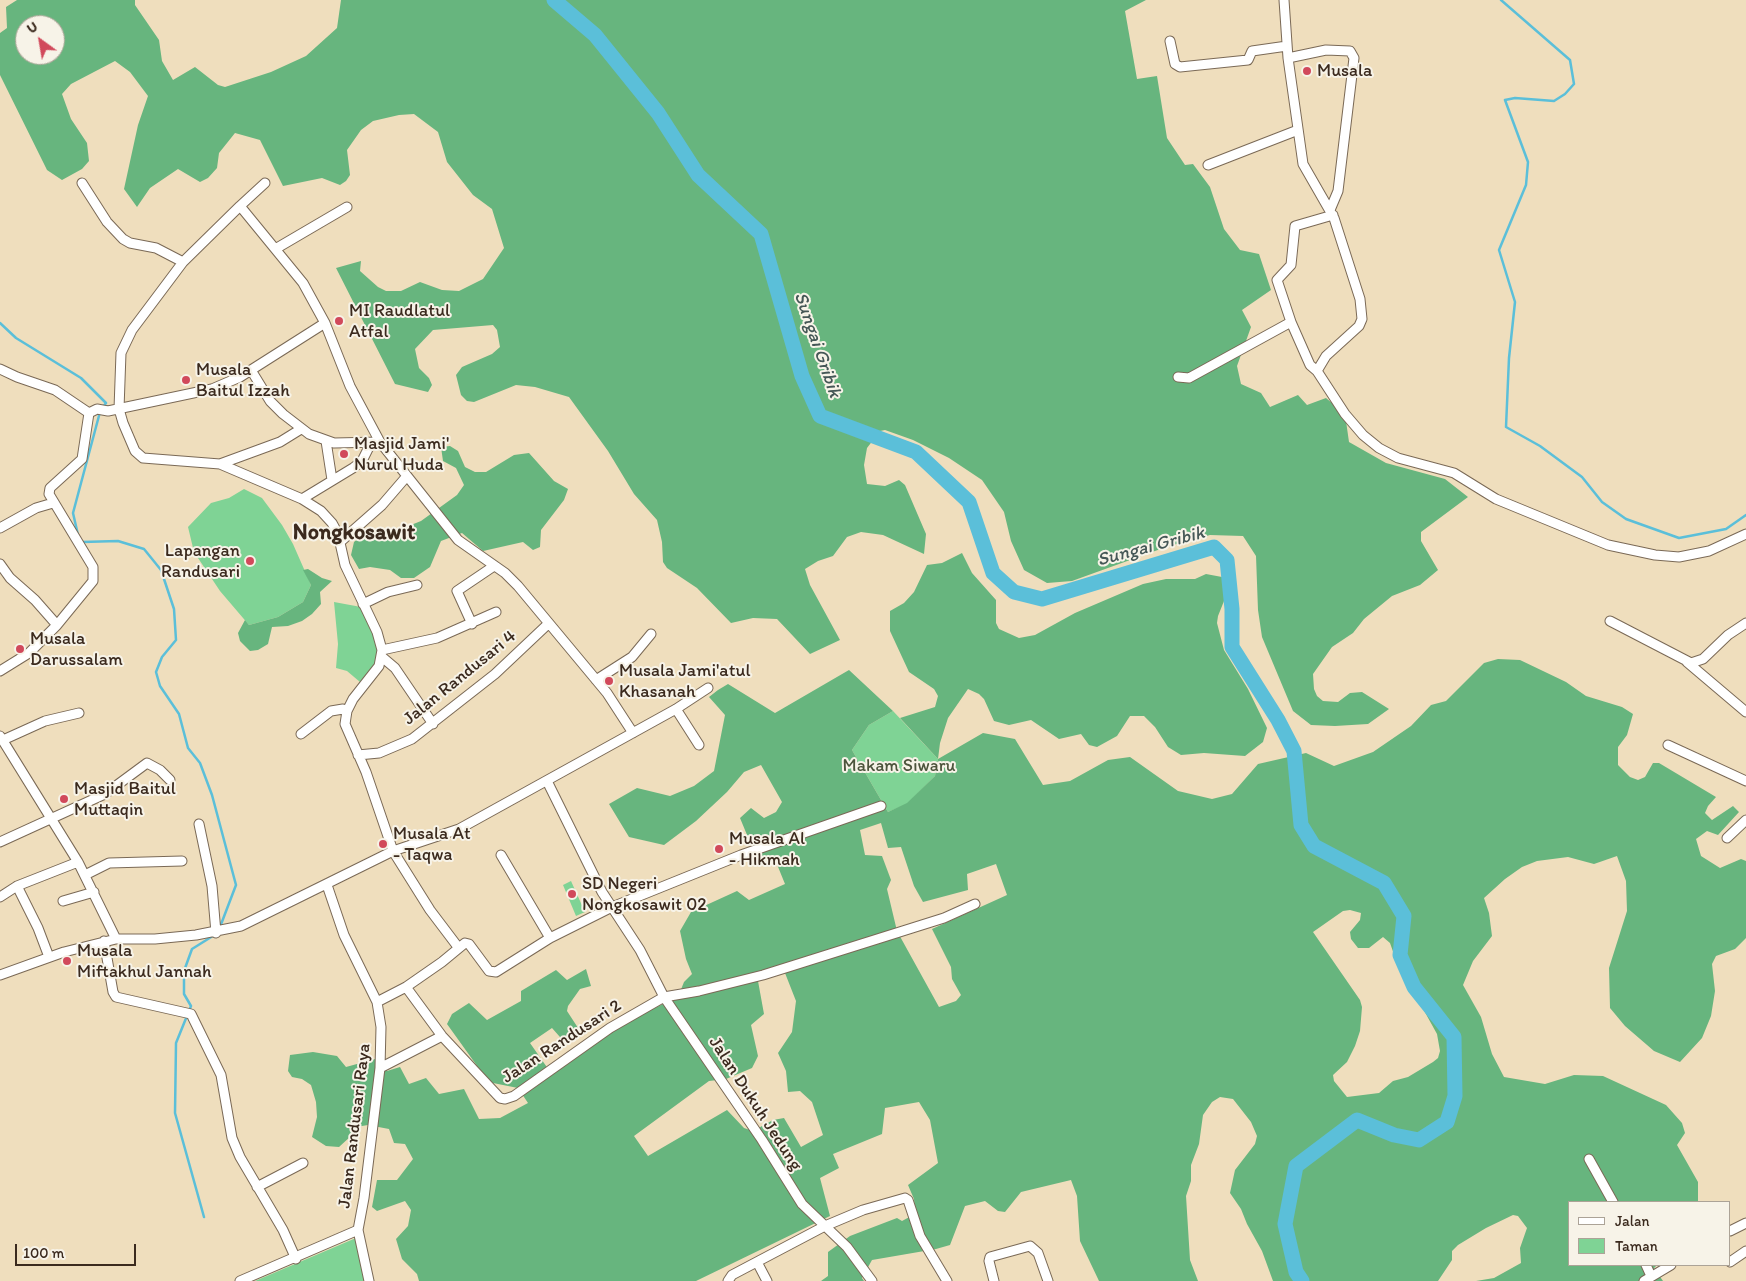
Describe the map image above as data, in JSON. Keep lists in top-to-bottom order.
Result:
{
  "streets": {
    "street": [
      "Jalan Randusari 4",
      "Jalan Randusari 2",
      "Jalan Dukuh Jedung",
      "Jalan Randusari Raya"
    ]
  },
  "crossings": [
    ["Jalan Randusari 2", "Jalan Dukuh Jedung"]
  ],
  "districts": ["Nongkosawit"],
  "water": ["Sungai Gribik"],
  "parks": ["Makam Siwaru"],
  "places": [
    "Musala",
    "MI Raudlatul Atfal",
    "Musala Baitul Izzah",
    "Masjid Jami' Nurul Huda",
    "Lapangan Randusari",
    "Musala Darussalam",
    "Musala Jami'atul Khasanah",
    "Masjid Baitul Muttaqin",
    "Musala At - Taqwa",
    "Musala Al - Hikmah",
    "SD Negeri Nongkosawit 02",
    "Musala Miftakhul Jannah"
  ],
  "legend": ["Jalan", "Taman"],
  "scale_bar": "100 m",
  "north": "top left"
}
